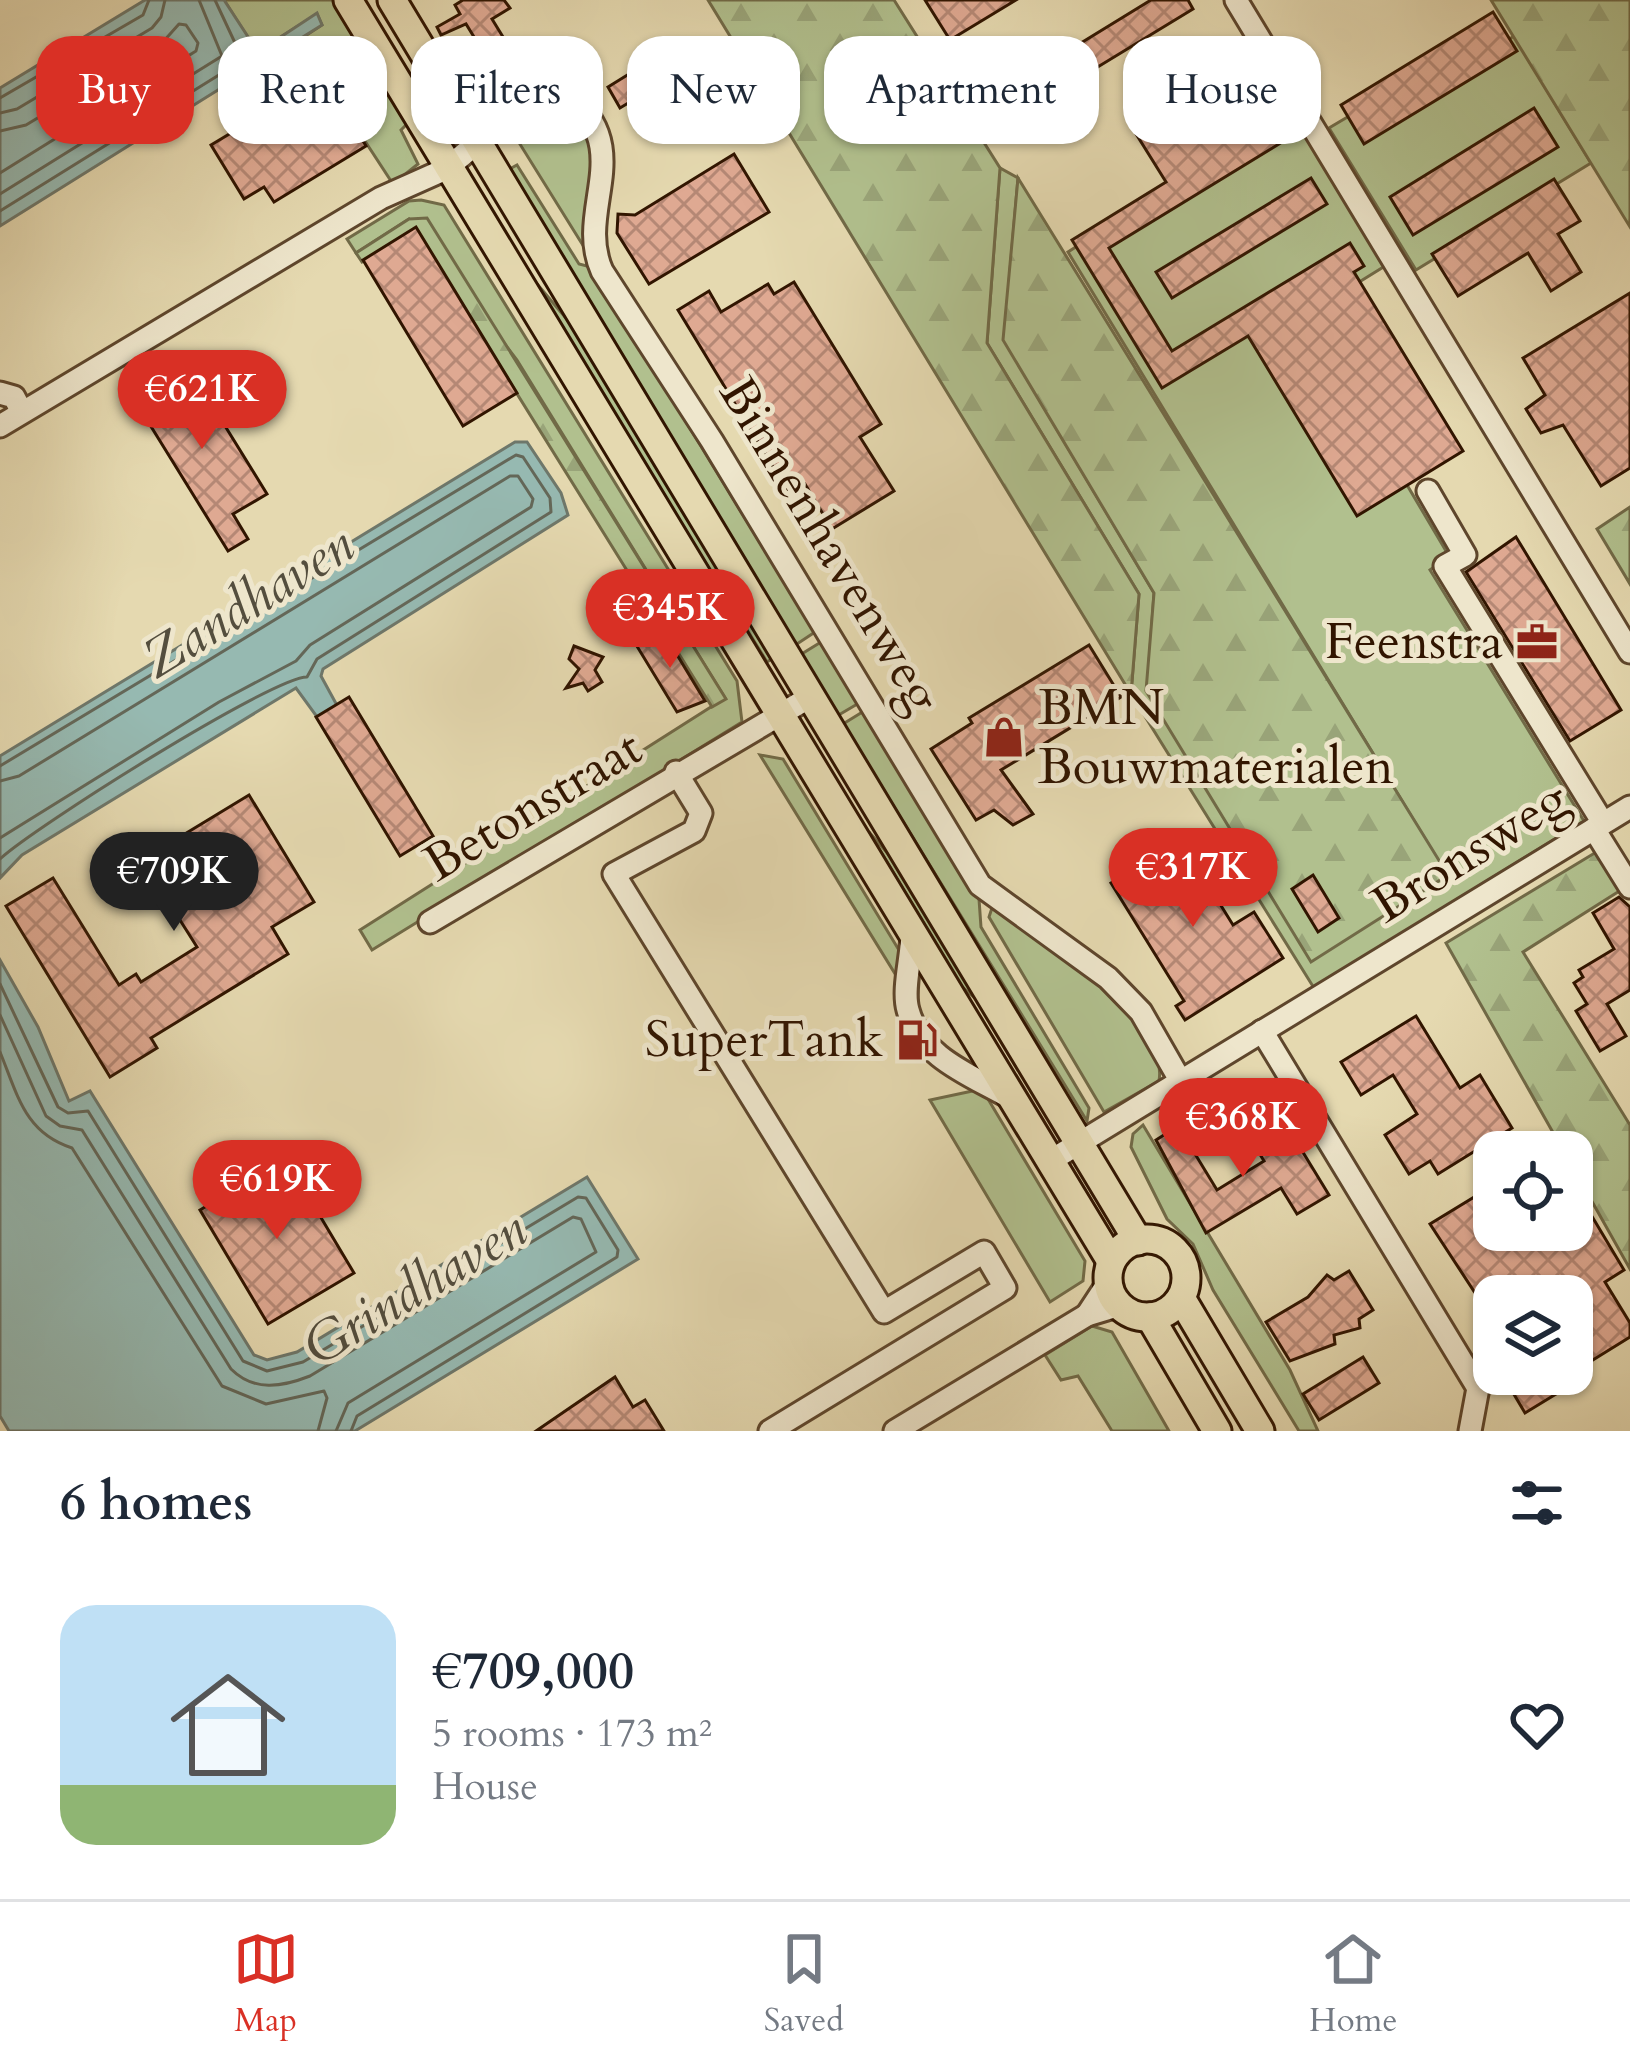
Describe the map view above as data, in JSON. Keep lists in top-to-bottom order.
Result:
{
  "streets": {
    "main road": ["Binnenhavenweg"],
    "street": ["Betonstraat", "Bronsweg"]
  },
  "crossings": [
    ["Binnenhavenweg", "Betonstraat"],
    ["Binnenhavenweg", "Bronsweg"]
  ],
  "water": ["Zandhaven", "Grindhaven"],
  "places": {
    "office": ["Feenstra"],
    "shop": ["BMN Bouwmaterialen"],
    "fuel station": ["SuperTank"]
  },
  "page": {
    "chip": [
      "Buy",
      "Rent",
      "Filters",
      "New",
      "Apartment",
      "House"
    ],
    "price": [
      "€621K",
      "€345K",
      "€317K",
      "€709K",
      "€368K",
      "€619K"
    ],
    "heading": "6 homes",
    "list": [
      {
        "name": "€709,000",
        "note": "5 rooms · 173 m² · House"
      }
    ],
    "tabs": ["Map", "Saved", "Home"]
  }
}
